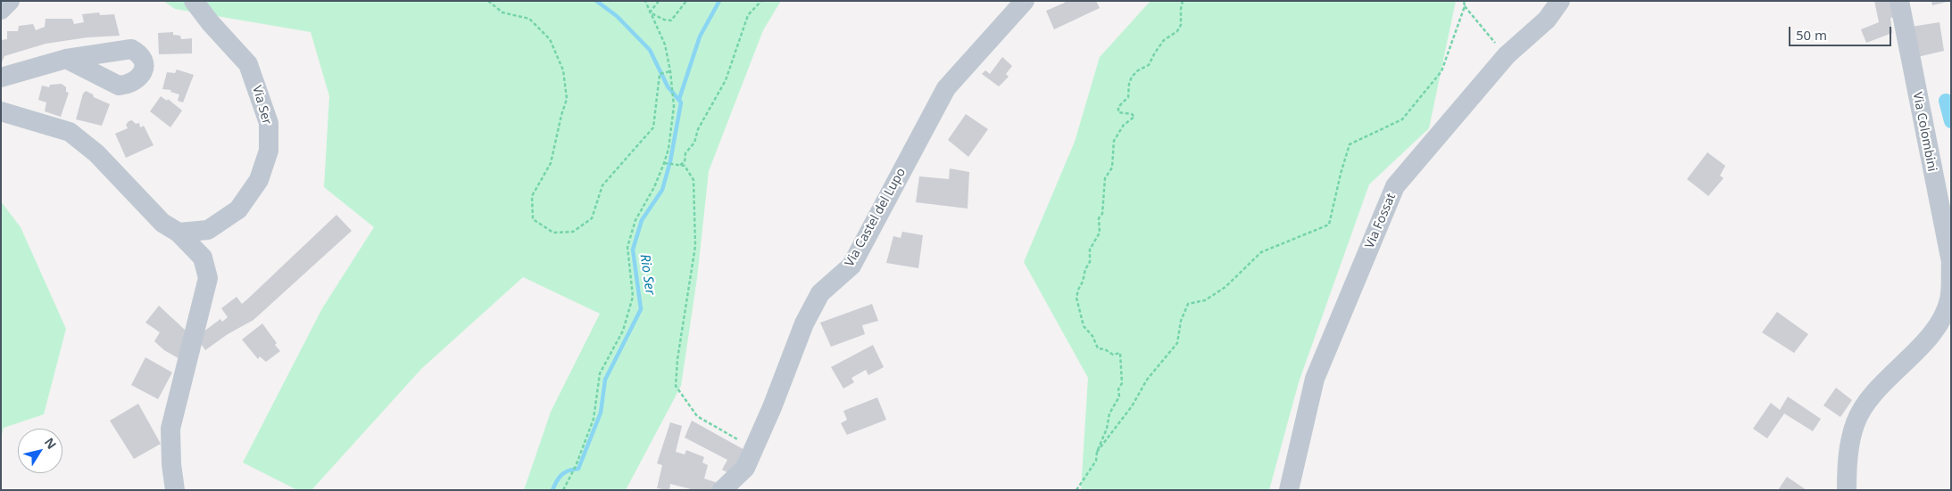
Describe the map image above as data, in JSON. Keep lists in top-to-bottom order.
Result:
{
  "streets": {
    "street": [
      "Via Ser",
      "Via Colombini",
      "Via Castel del Lupo",
      "Via Fossat"
    ]
  },
  "water": ["Rio Ser"],
  "scale_bar": "50 m",
  "north": "top right"
}
